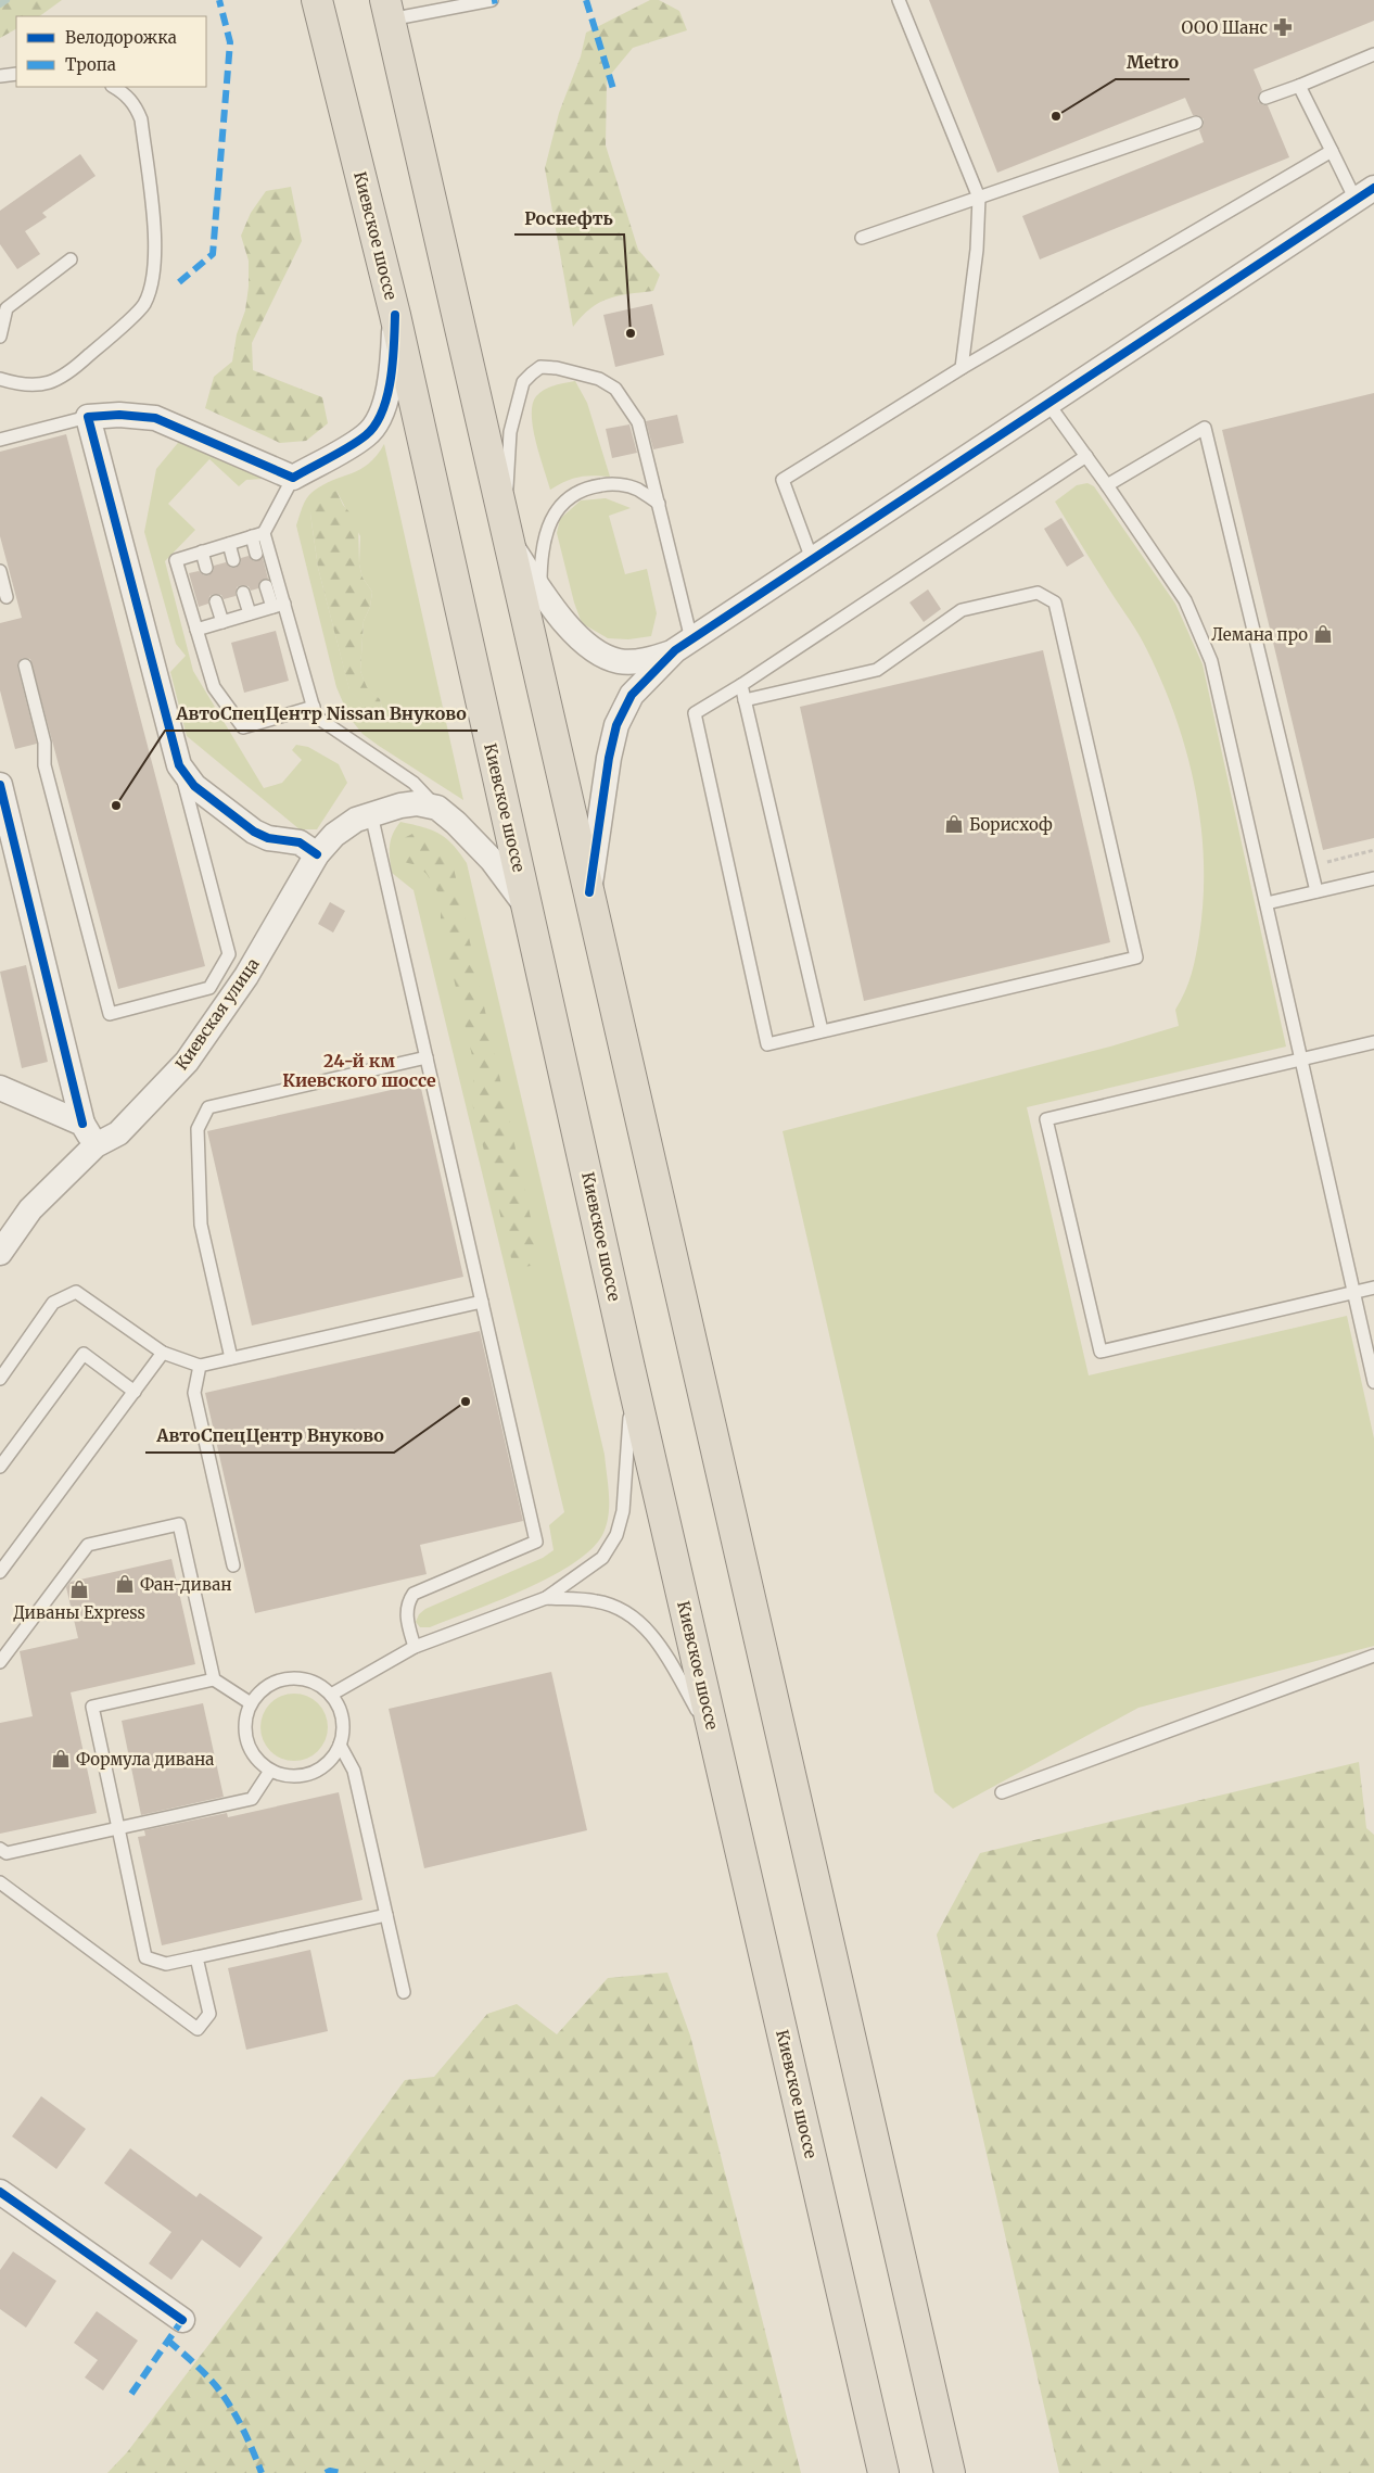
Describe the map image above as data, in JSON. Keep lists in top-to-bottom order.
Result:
{
  "streets": {
    "highway": ["Киевское шоссе"],
    "street": ["Киевская улица"]
  },
  "districts": ["24-й км Киевского шоссе"],
  "places": {
    "pharmacy": ["ООО Шанс"],
    "other": [
      "Metro",
      "Роснефть",
      "АвтоСпецЦентр Nissan Внуково",
      "АвтоСпецЦентр Внуково"
    ],
    "shop": [
      "Лемана про",
      "Борисхоф",
      "Фан-диван",
      "Диваны Express",
      "Формула дивана"
    ]
  },
  "legend": ["Велодорожка", "Тропа"]
}
